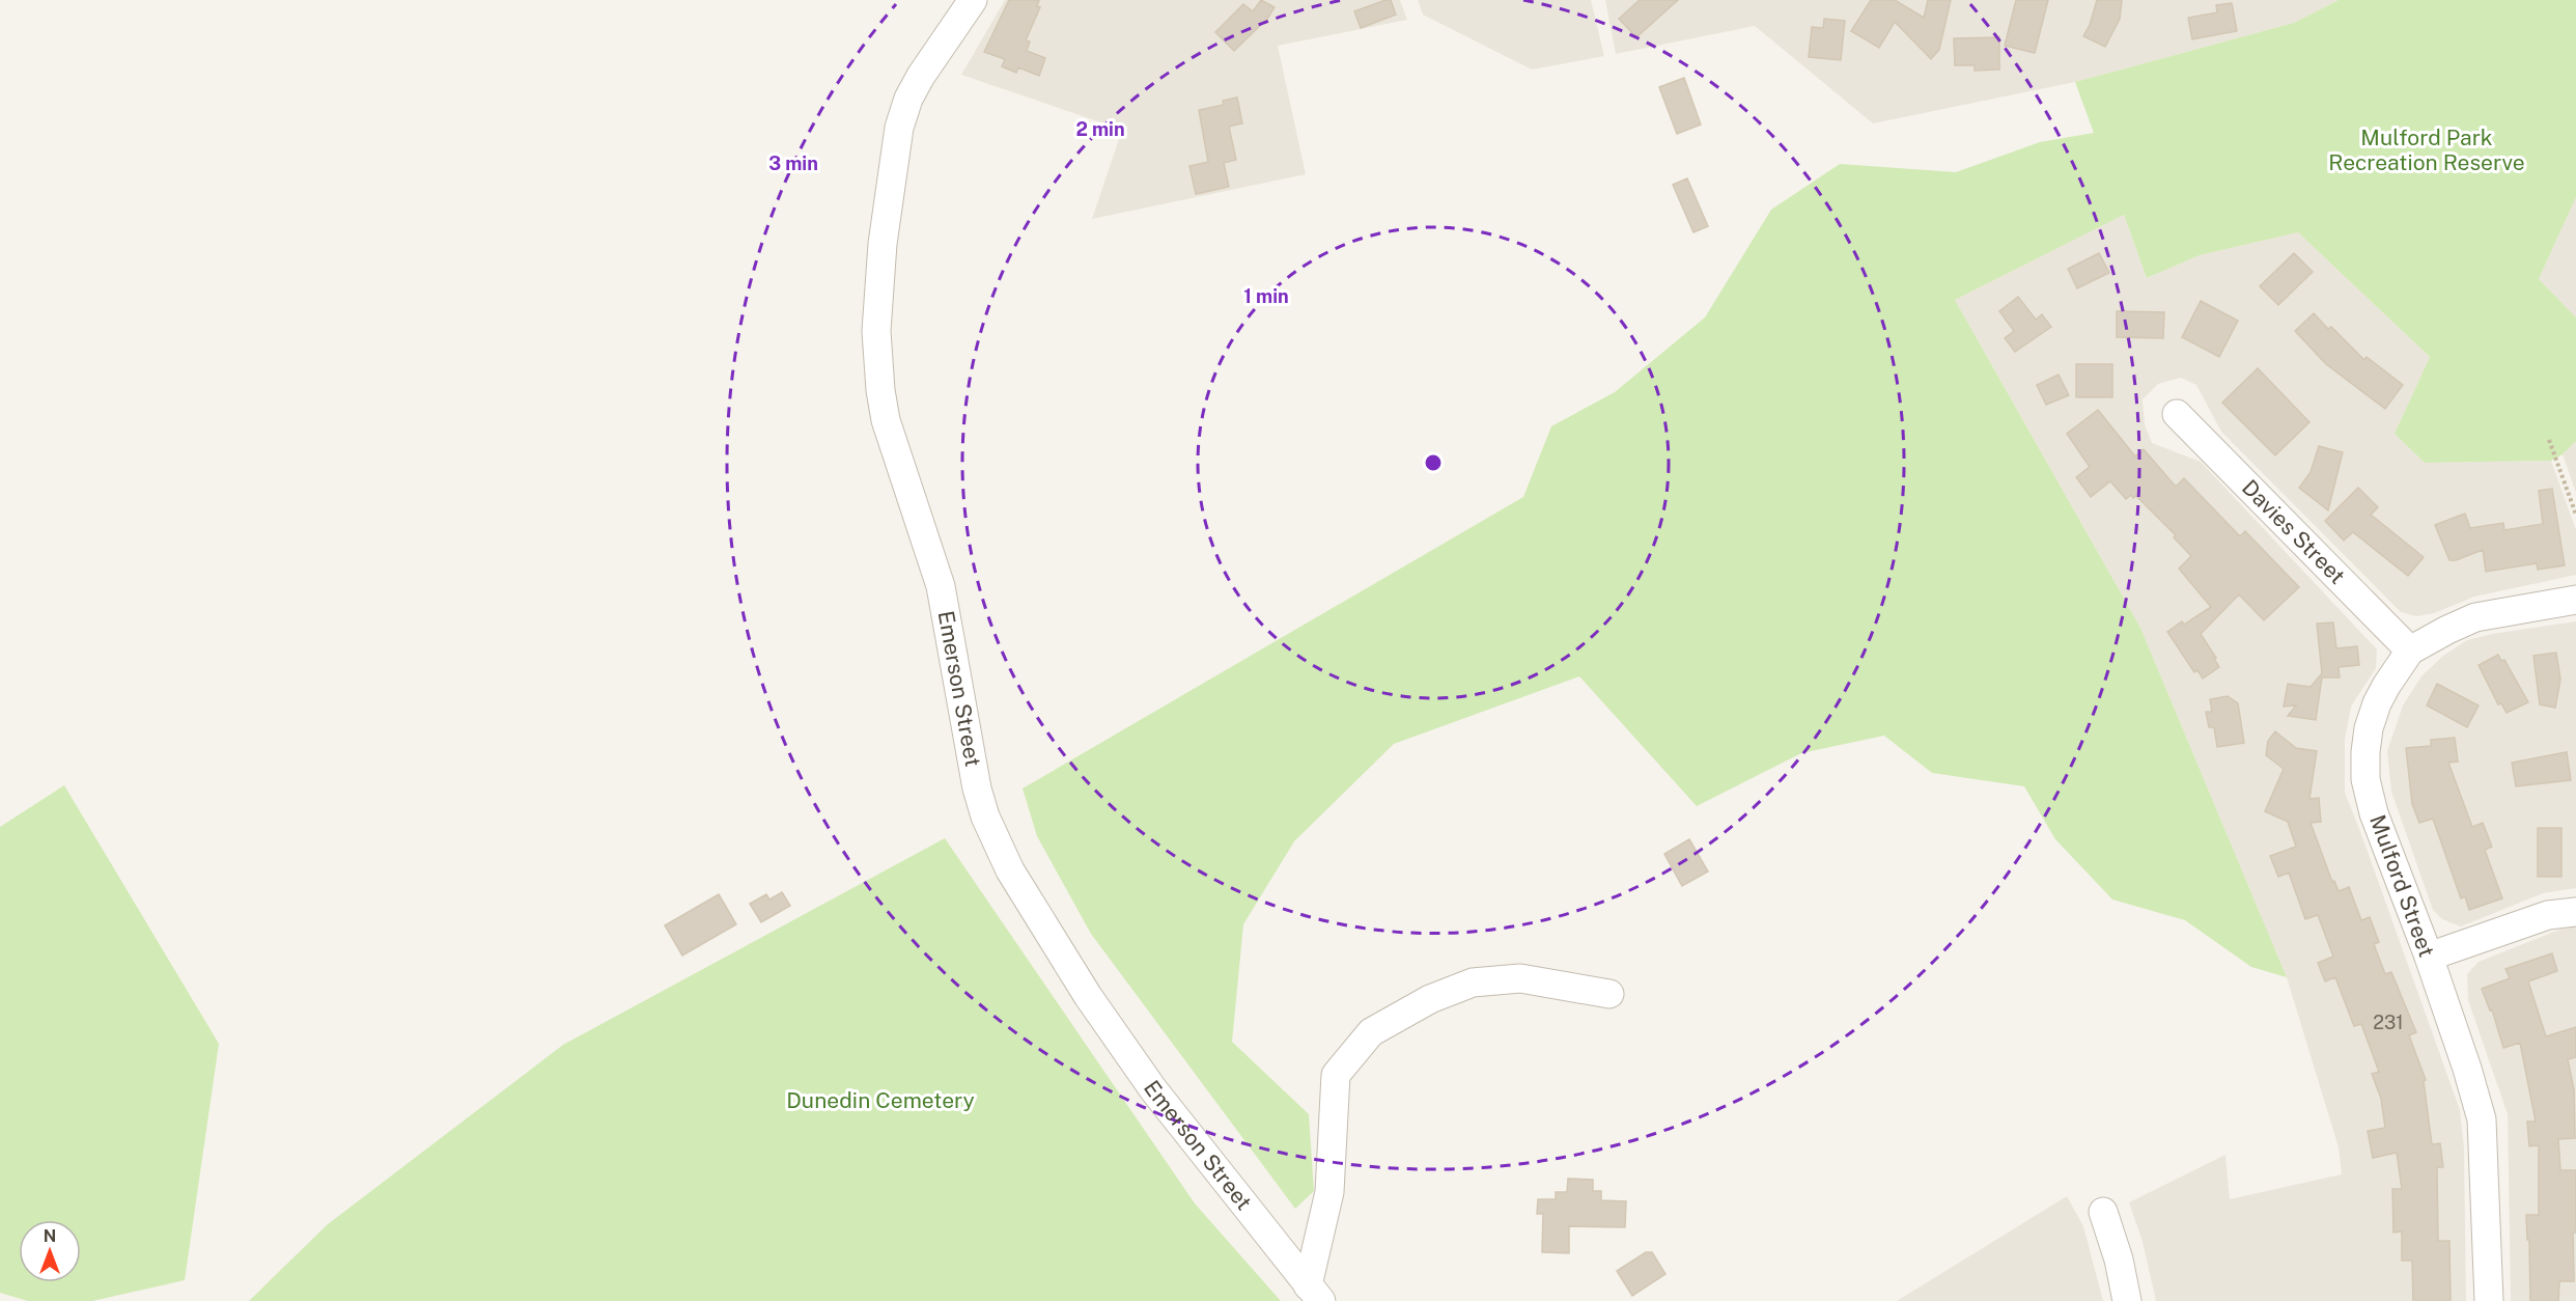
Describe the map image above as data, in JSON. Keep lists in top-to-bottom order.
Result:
{
  "streets": {
    "street": ["Davies Street", "Emerson Street", "Mulford Street"]
  },
  "crossings": [
    ["Davies Street", "Mulford Street"]
  ],
  "parks": ["Mulford Park Recreation Reserve", "Dunedin Cemetery"],
  "house_numbers": ["231"],
  "north": "top",
  "rings": ["2 min", "3 min", "1 min"]
}
